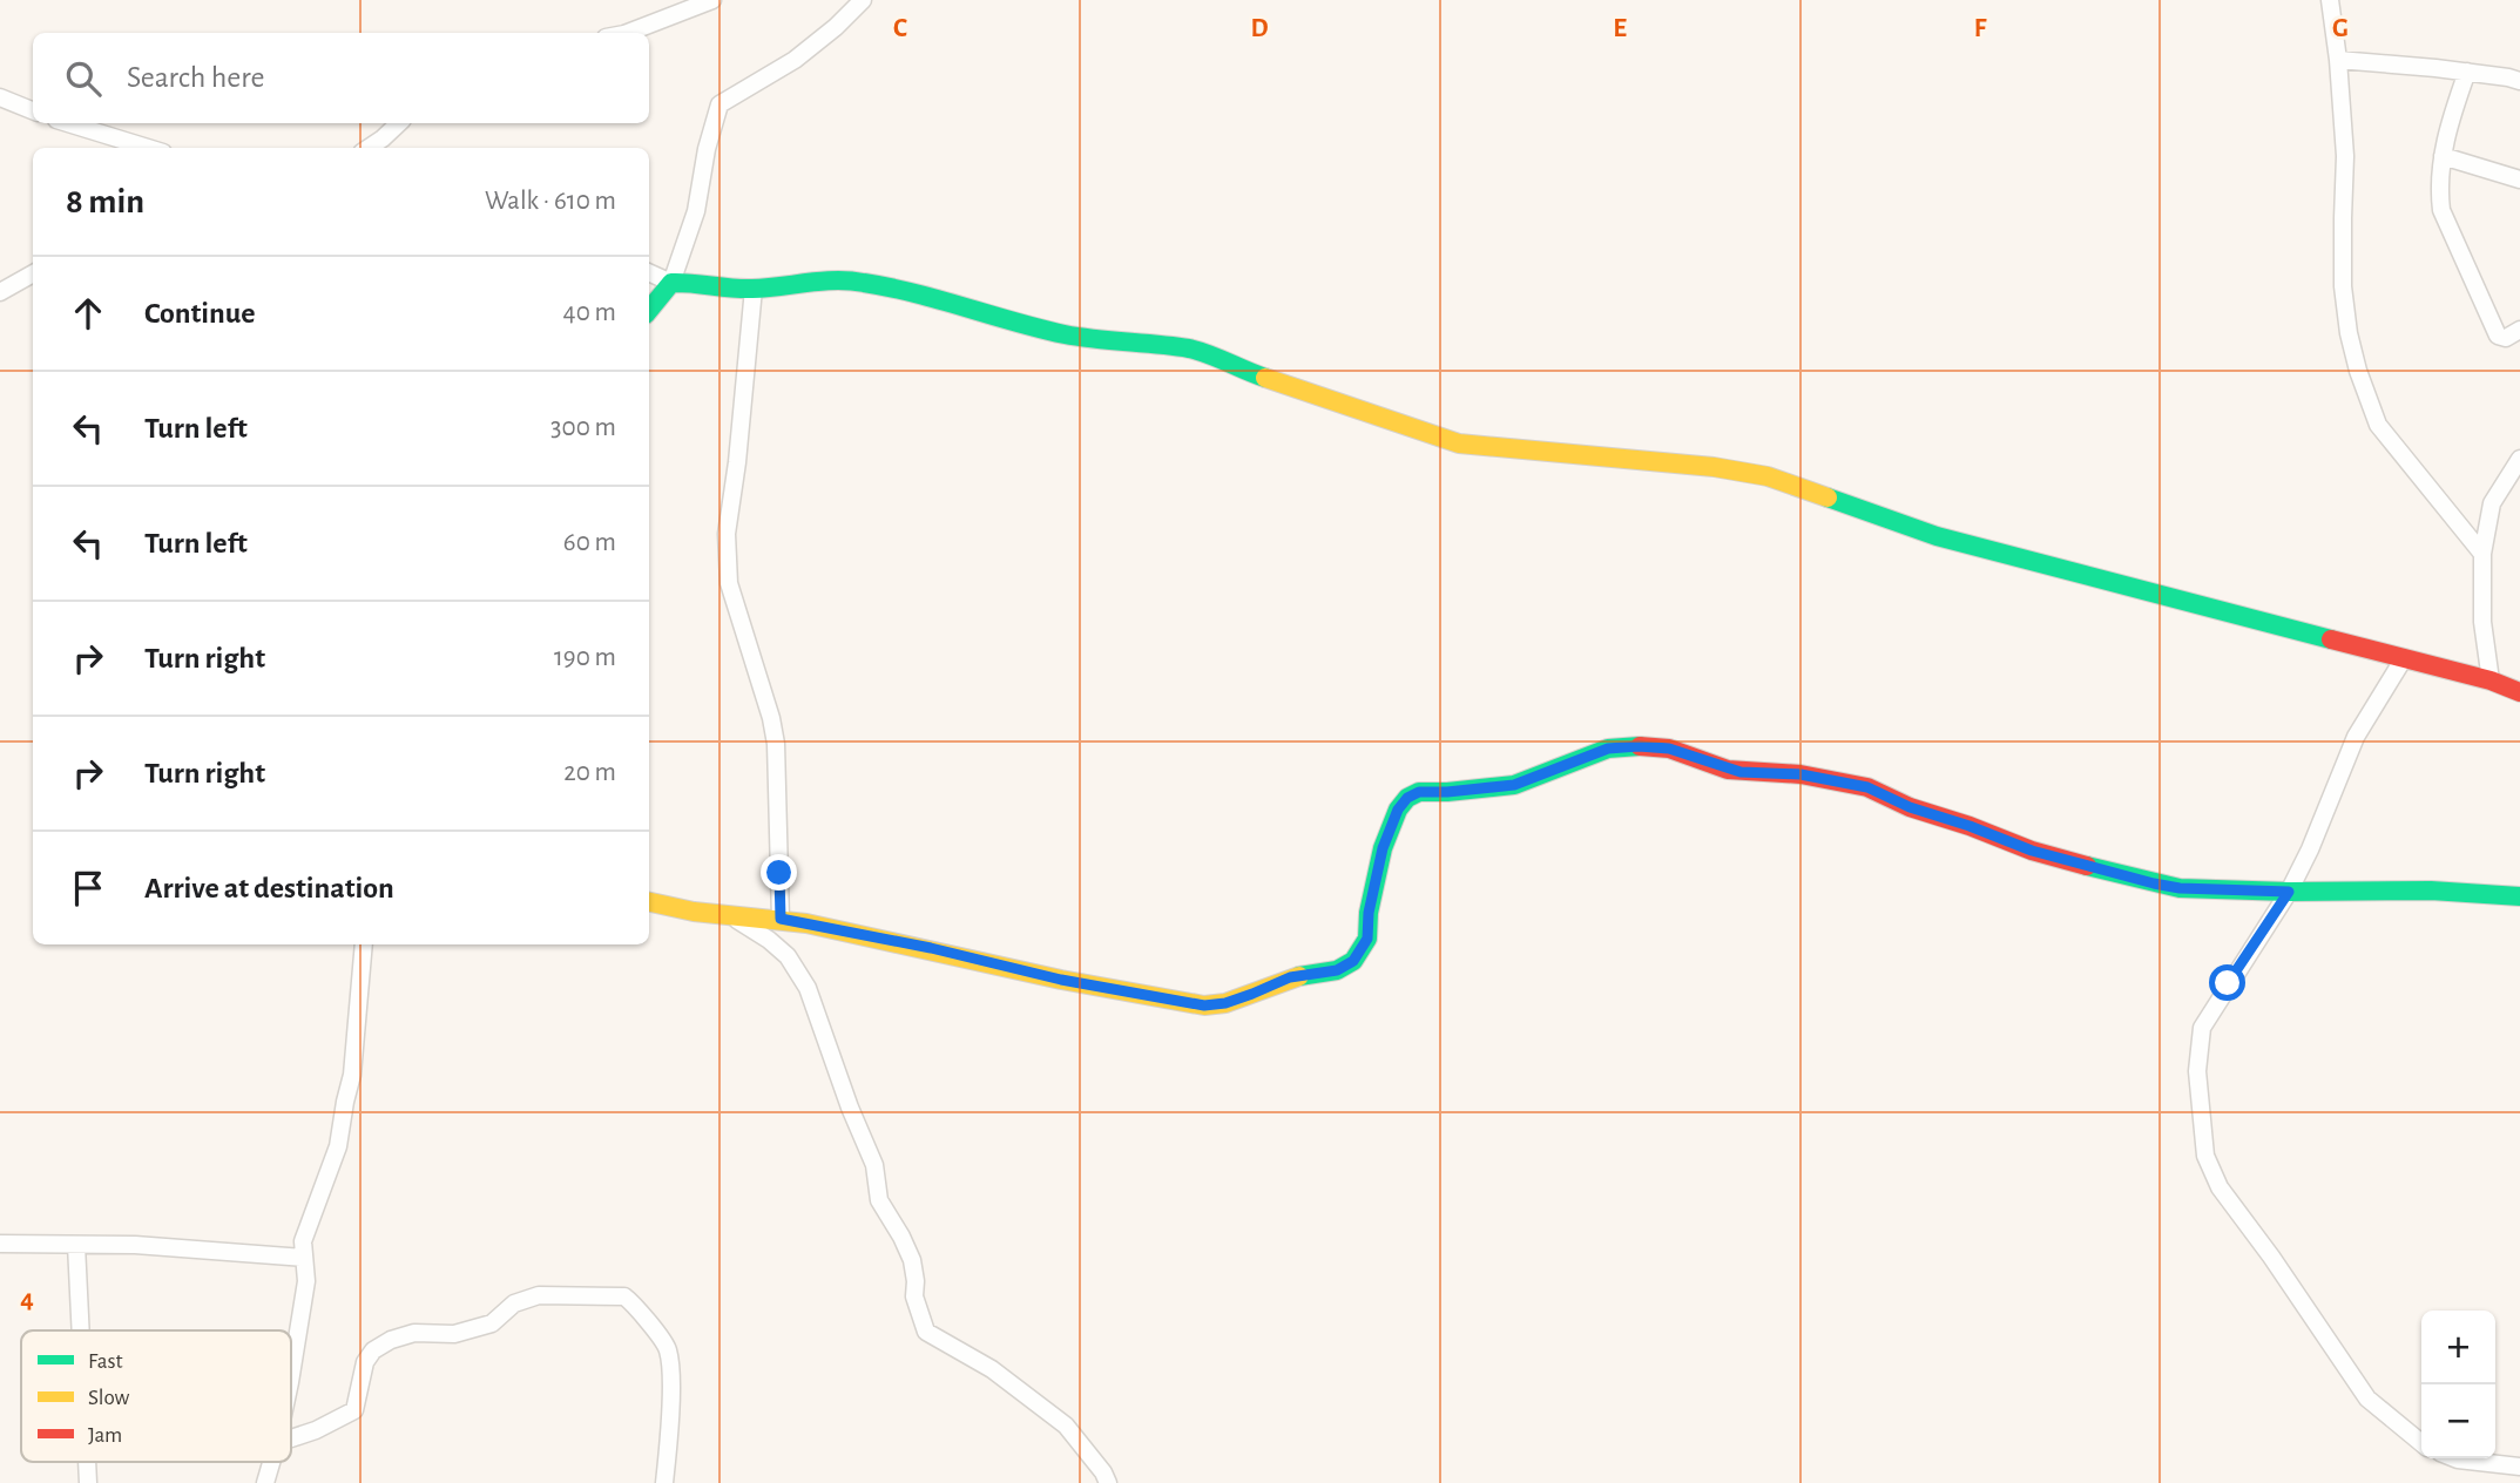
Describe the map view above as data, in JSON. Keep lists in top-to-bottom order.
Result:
{
  "legend": ["Fast", "Slow", "Jam"],
  "page": {
    "search": "Search here",
    "heading": ["8 min", "Walk · 610 m"],
    "list": [
      ["Continue", "40 m"],
      ["Turn left", "300 m"],
      ["Turn left", "60 m"],
      ["Turn right", "190 m"],
      ["Turn right", "20 m"],
      "Arrive at destination"
    ],
    "map_buttons": ["+", "−"]
  },
  "grid": {
    "columns": [
      "C",
      "D",
      "E",
      "F",
      "G"
    ],
    "rows": ["4"]
  }
}
